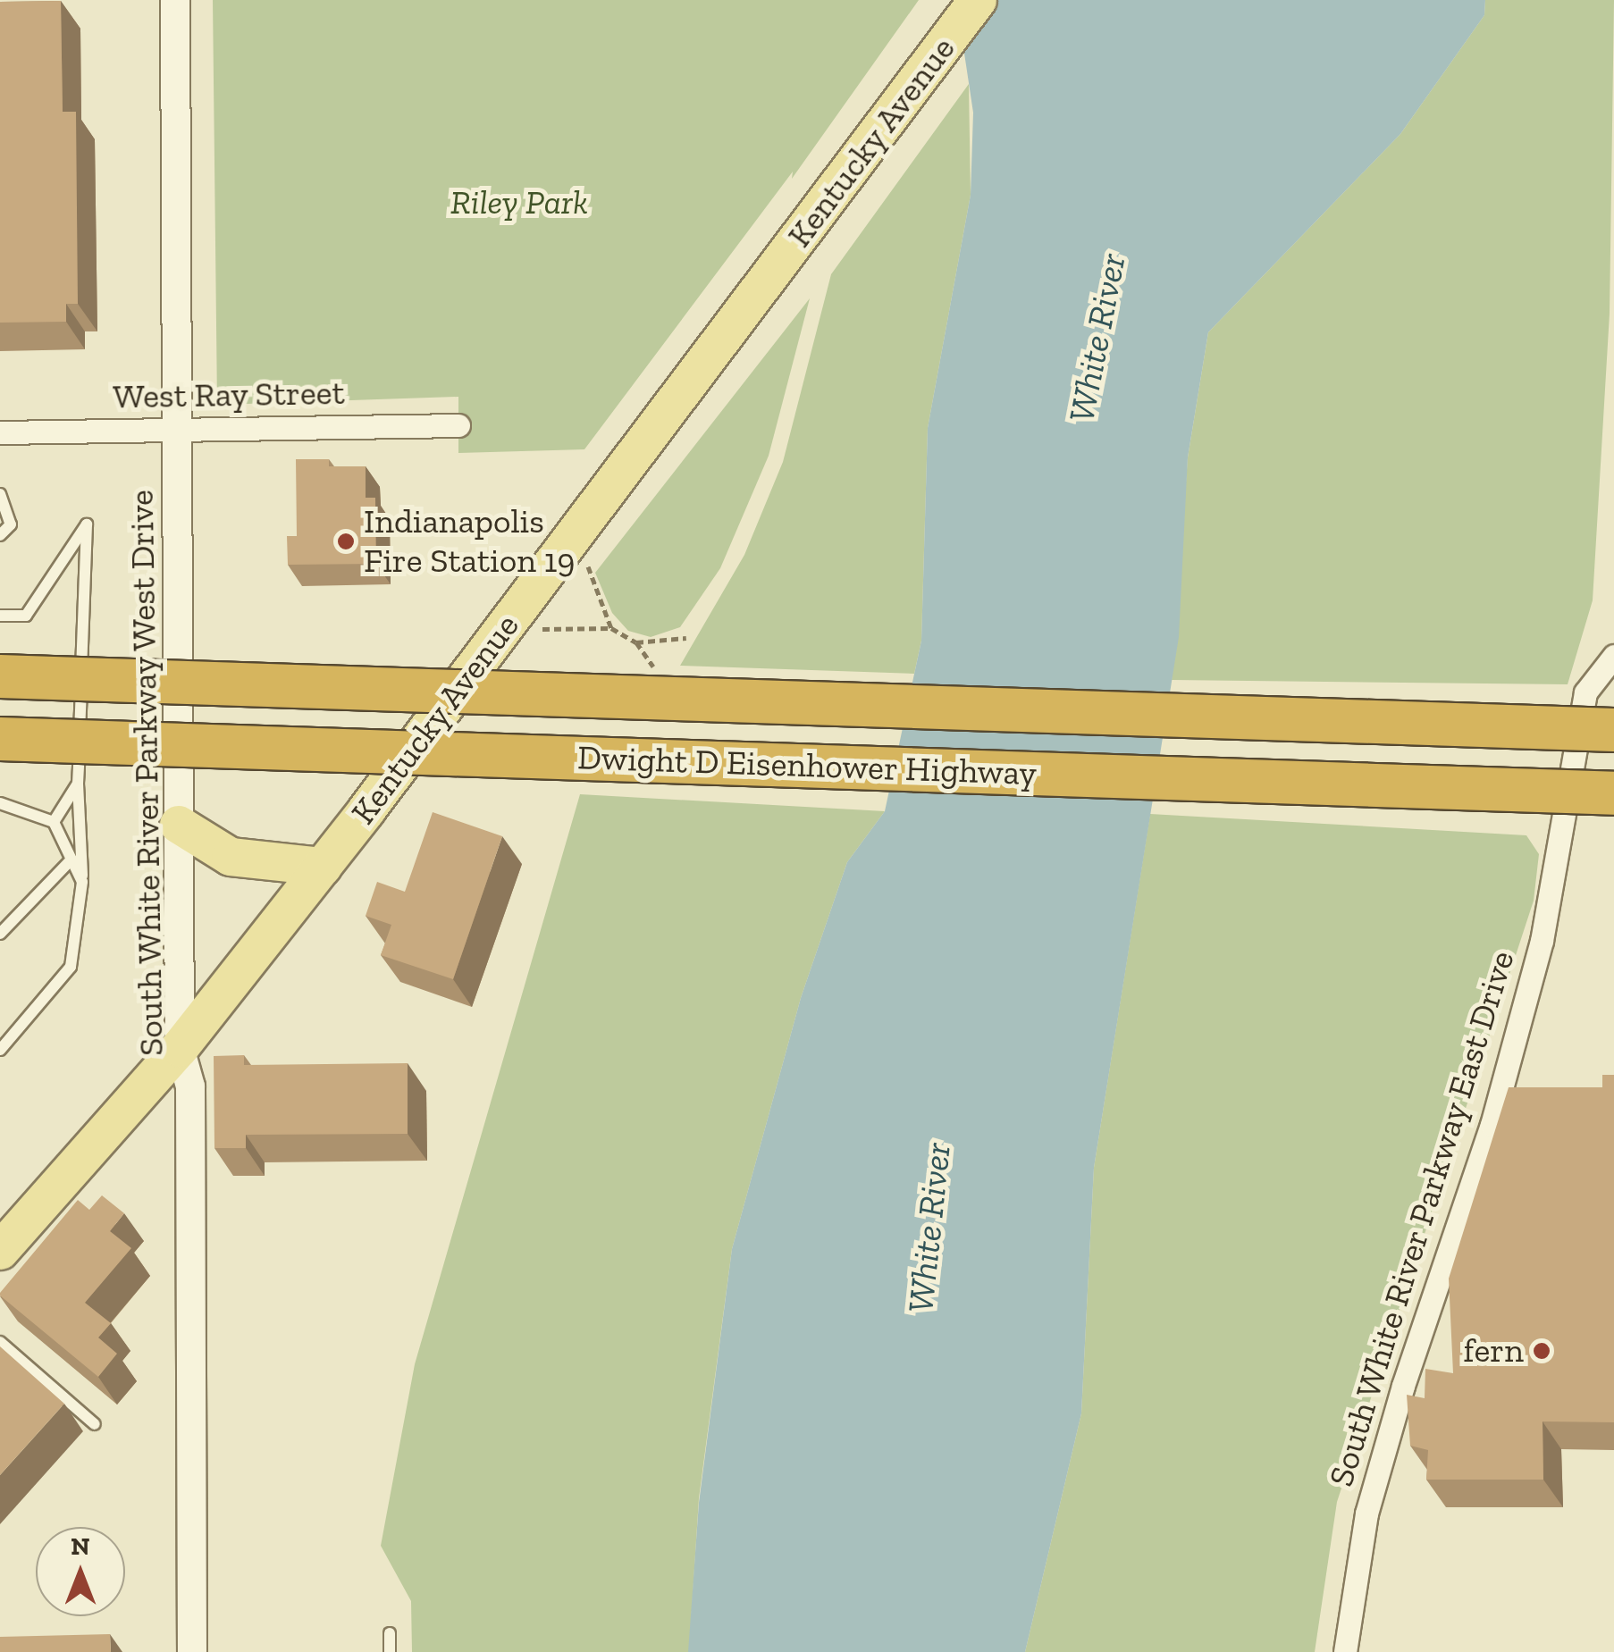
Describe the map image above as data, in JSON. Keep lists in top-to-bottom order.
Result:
{
  "streets": {
    "highway": ["Dwight D Eisenhower Highway"],
    "main road": ["Kentucky Avenue"],
    "street": ["West Ray Street", "South White River Parkway West Drive", "South White River Parkway East Drive"]
  },
  "crossings": [
    ["Kentucky Avenue", "South White River Parkway West Drive"],
    ["West Ray Street", "South White River Parkway West Drive"]
  ],
  "water": ["White River"],
  "parks": ["Riley Park"],
  "places": ["Indianapolis Fire Station 19", "fern"],
  "north": "top"
}
